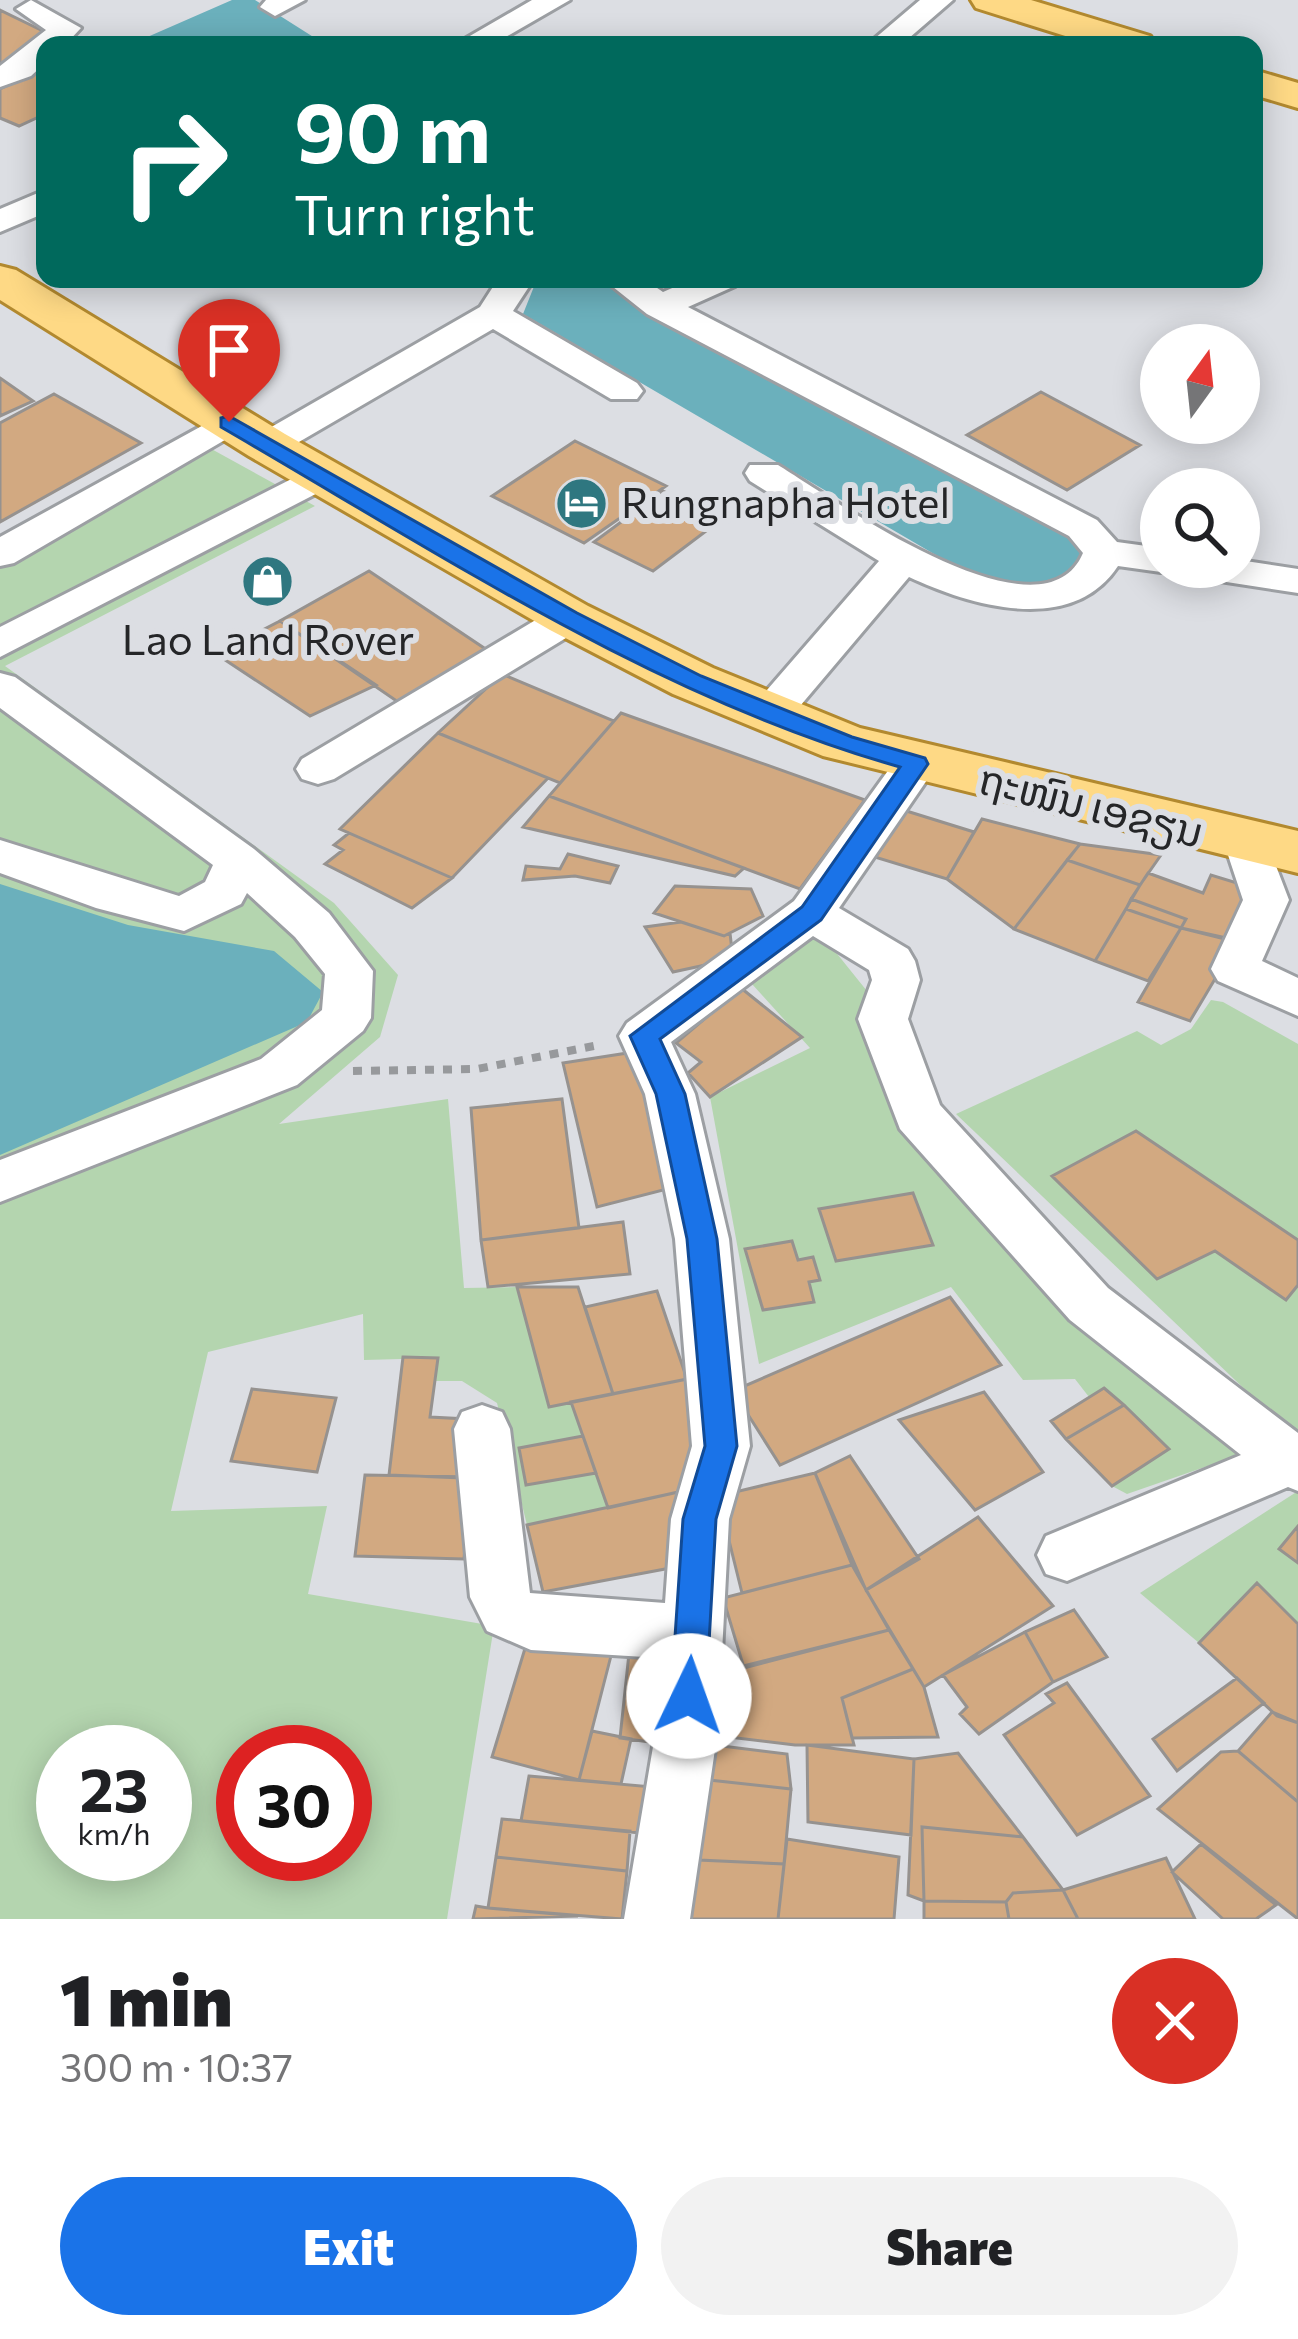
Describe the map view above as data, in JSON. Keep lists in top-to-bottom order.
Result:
{
  "streets": {
    "main road": ["ຖະໜົນ ເອຊຽນ"]
  },
  "places": {
    "hotel": ["Rungnapha Hotel"],
    "shop": ["Lao Land Rover"]
  },
  "north": "top",
  "page": {
    "turn": ["90 m", "Turn right"],
    "speed": "23 km/h",
    "limit": "30",
    "heading": ["1 min", "300 m · 10:37"],
    "buttons": ["Exit", "Share"]
  }
}
